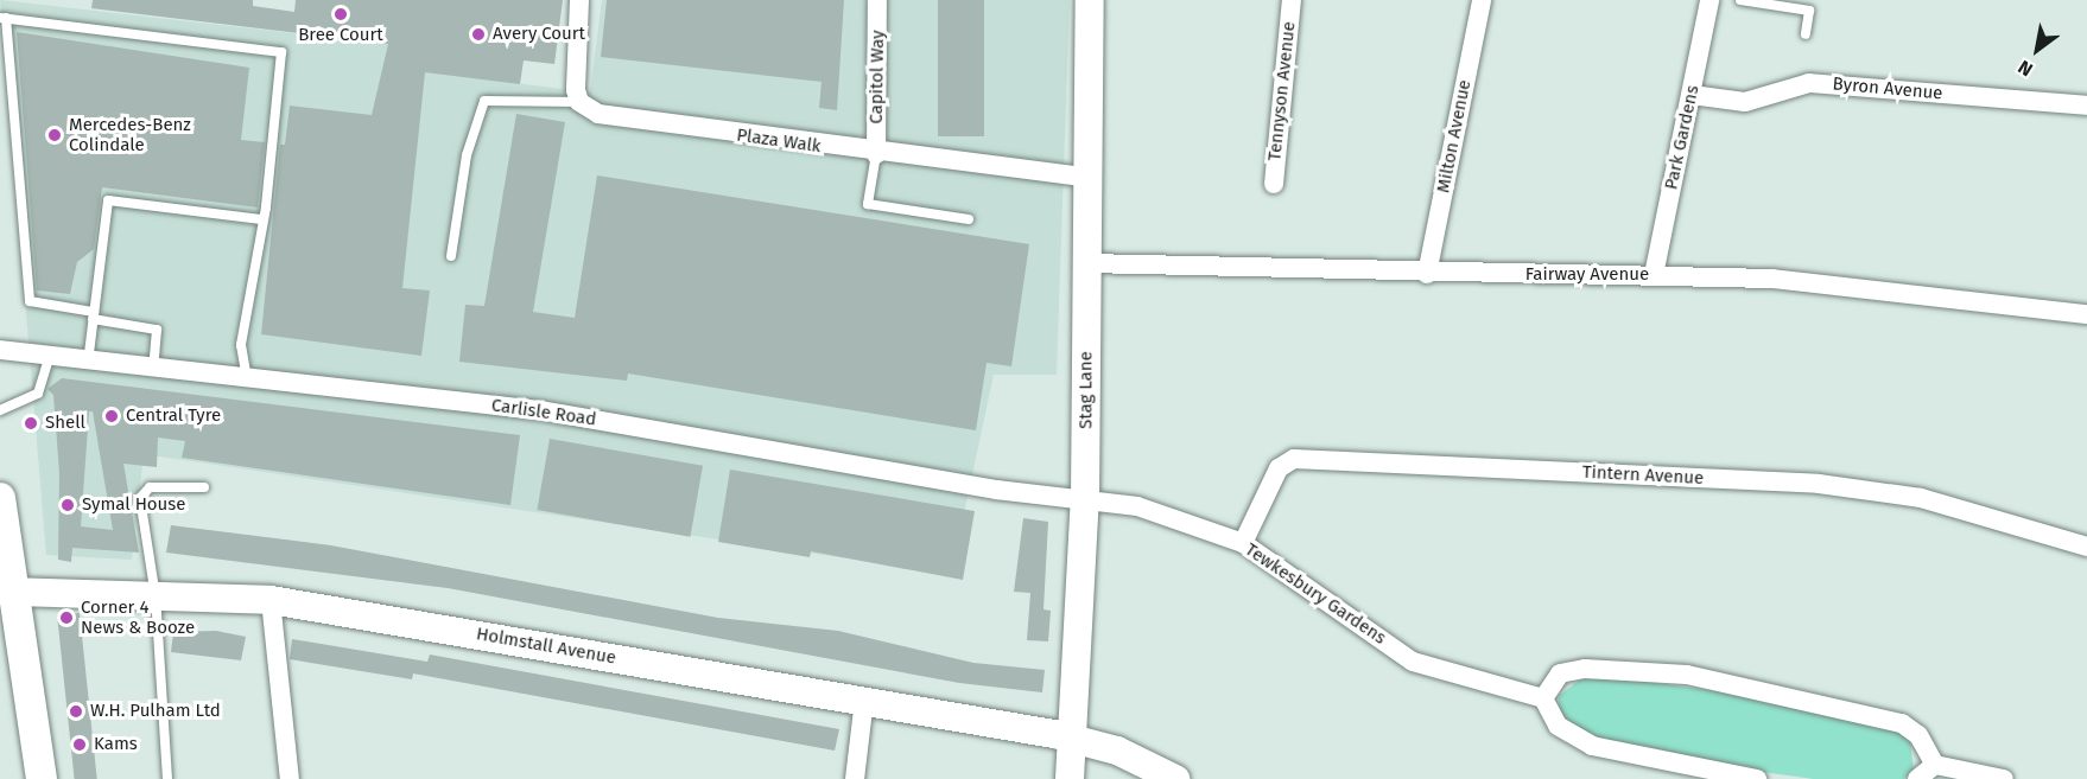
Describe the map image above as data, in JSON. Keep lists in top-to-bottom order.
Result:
{
  "streets": {
    "street": [
      "Capitol Way",
      "Byron Avenue",
      "Tennyson Avenue",
      "Milton Avenue",
      "Park Gardens",
      "Plaza Walk",
      "Fairway Avenue",
      "Stag Lane",
      "Carlisle Road",
      "Tintern Avenue",
      "Tewkesbury Gardens",
      "Holmstall Avenue"
    ]
  },
  "crossings": [
    ["Capitol Way", "Plaza Walk"],
    ["Byron Avenue", "Park Gardens"],
    ["Milton Avenue", "Fairway Avenue"],
    ["Park Gardens", "Fairway Avenue"],
    ["Plaza Walk", "Stag Lane"],
    ["Fairway Avenue", "Stag Lane"],
    ["Stag Lane", "Carlisle Road"],
    ["Stag Lane", "Tewkesbury Gardens"],
    ["Stag Lane", "Holmstall Avenue"],
    ["Carlisle Road", "Tewkesbury Gardens"],
    ["Tintern Avenue", "Tewkesbury Gardens"]
  ],
  "places": [
    "Bree Court",
    "Avery Court",
    "Mercedes-Benz Colindale",
    "Central Tyre",
    "Shell",
    "Symal House",
    "Corner 4 News & Booze",
    "W.H. Pulham Ltd",
    "Kams"
  ],
  "north": "bottom left"
}
